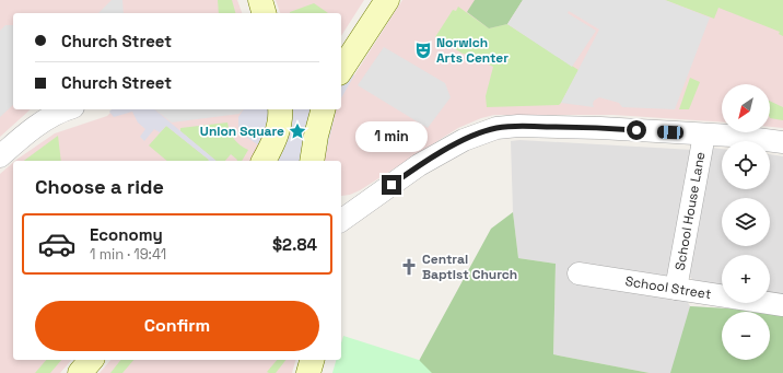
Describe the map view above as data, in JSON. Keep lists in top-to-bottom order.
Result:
{
  "streets": {
    "street": ["School House Lane", "School Street"]
  },
  "crossings": [
    ["School House Lane", "School Street"]
  ],
  "places": {
    "theatre": ["Norwich Arts Center"],
    "place": ["Union Square"],
    "church": ["Central Baptist Church"]
  },
  "north": "bottom left",
  "page": {
    "banner": ["Church Street", "Church Street"],
    "map_buttons": ["+", "−"],
    "bubble": "1 min",
    "heading": "Choose a ride",
    "list": [
      {
        "name": "Economy",
        "note": "1 min · 19:41",
        "value": "$2.84"
      }
    ],
    "buttons": "Confirm"
  }
}
